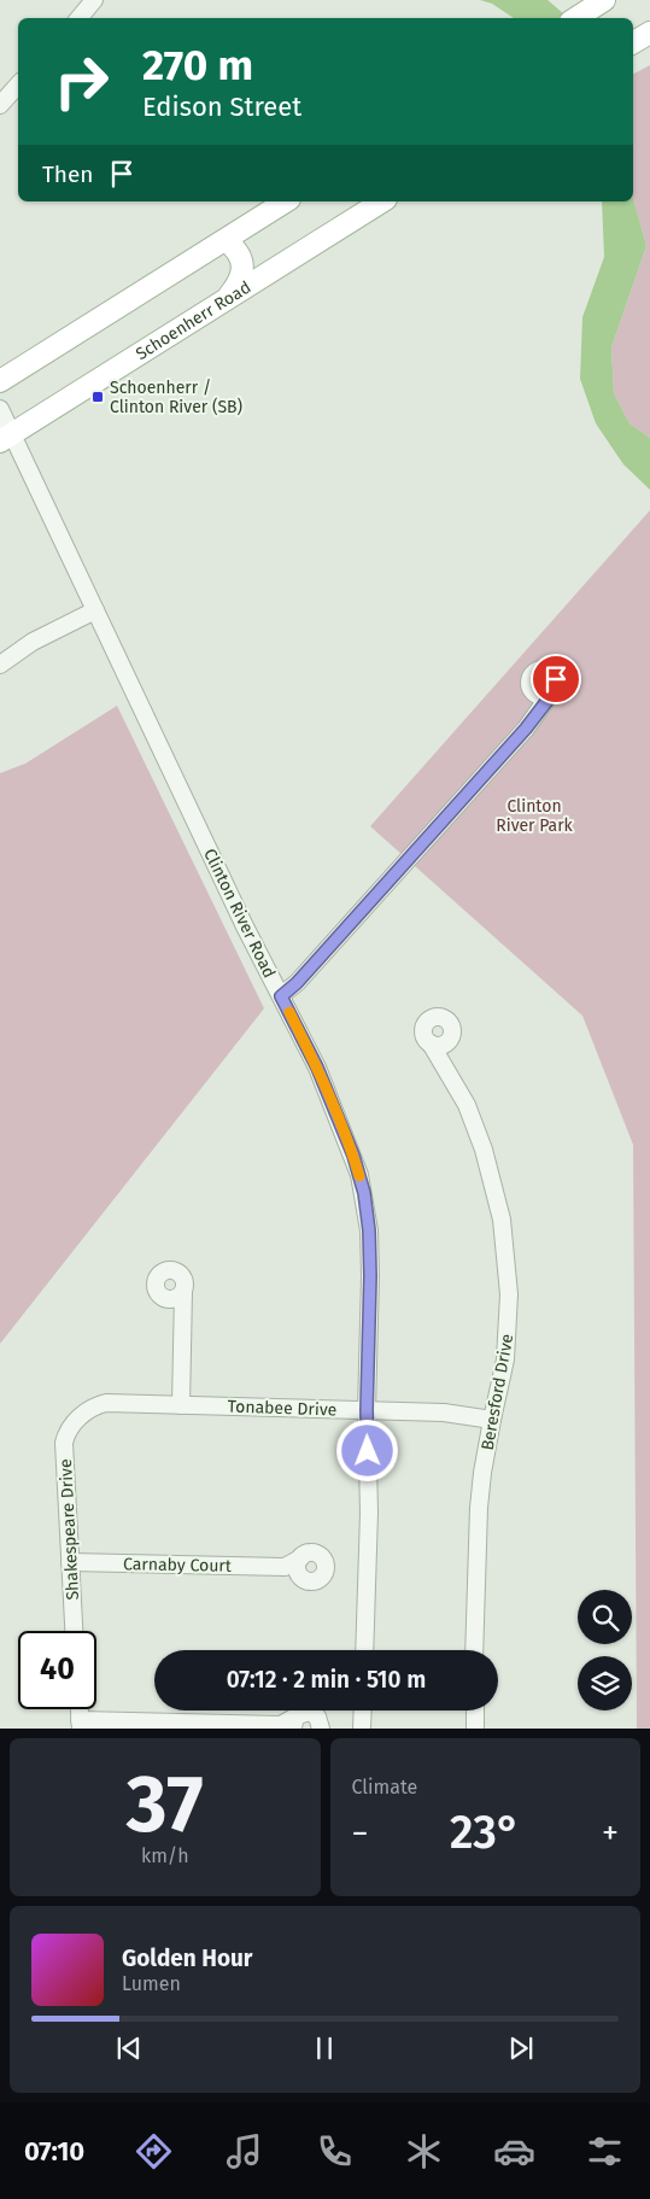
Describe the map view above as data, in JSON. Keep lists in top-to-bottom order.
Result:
{
  "streets": {
    "main road": ["Schoenherr Road"],
    "street": [
      "Clinton River Road",
      "Beresford Drive",
      "Tonabee Drive",
      "Shakespeare Drive",
      "Carnaby Court"
    ]
  },
  "crossings": [
    ["Schoenherr Road", "Clinton River Road"],
    ["Clinton River Road", "Tonabee Drive"],
    ["Beresford Drive", "Tonabee Drive"],
    ["Tonabee Drive", "Shakespeare Drive"],
    ["Shakespeare Drive", "Carnaby Court"]
  ],
  "parks": ["Clinton River Park"],
  "places": {
    "transit": ["Schoenherr / Clinton River (SB)"]
  },
  "page": {
    "turn": ["270 m", "Edison Street"],
    "then": "Then",
    "limit": "40",
    "trip": "07:12 · 2 min · 510 m",
    "tile": [
      ["37", "km/h"],
      "Climate"
    ],
    "heat": ["−", "23°", "+"],
    "song": ["Golden Hour", "Lumen"],
    "tabs": "07:10"
  }
}
